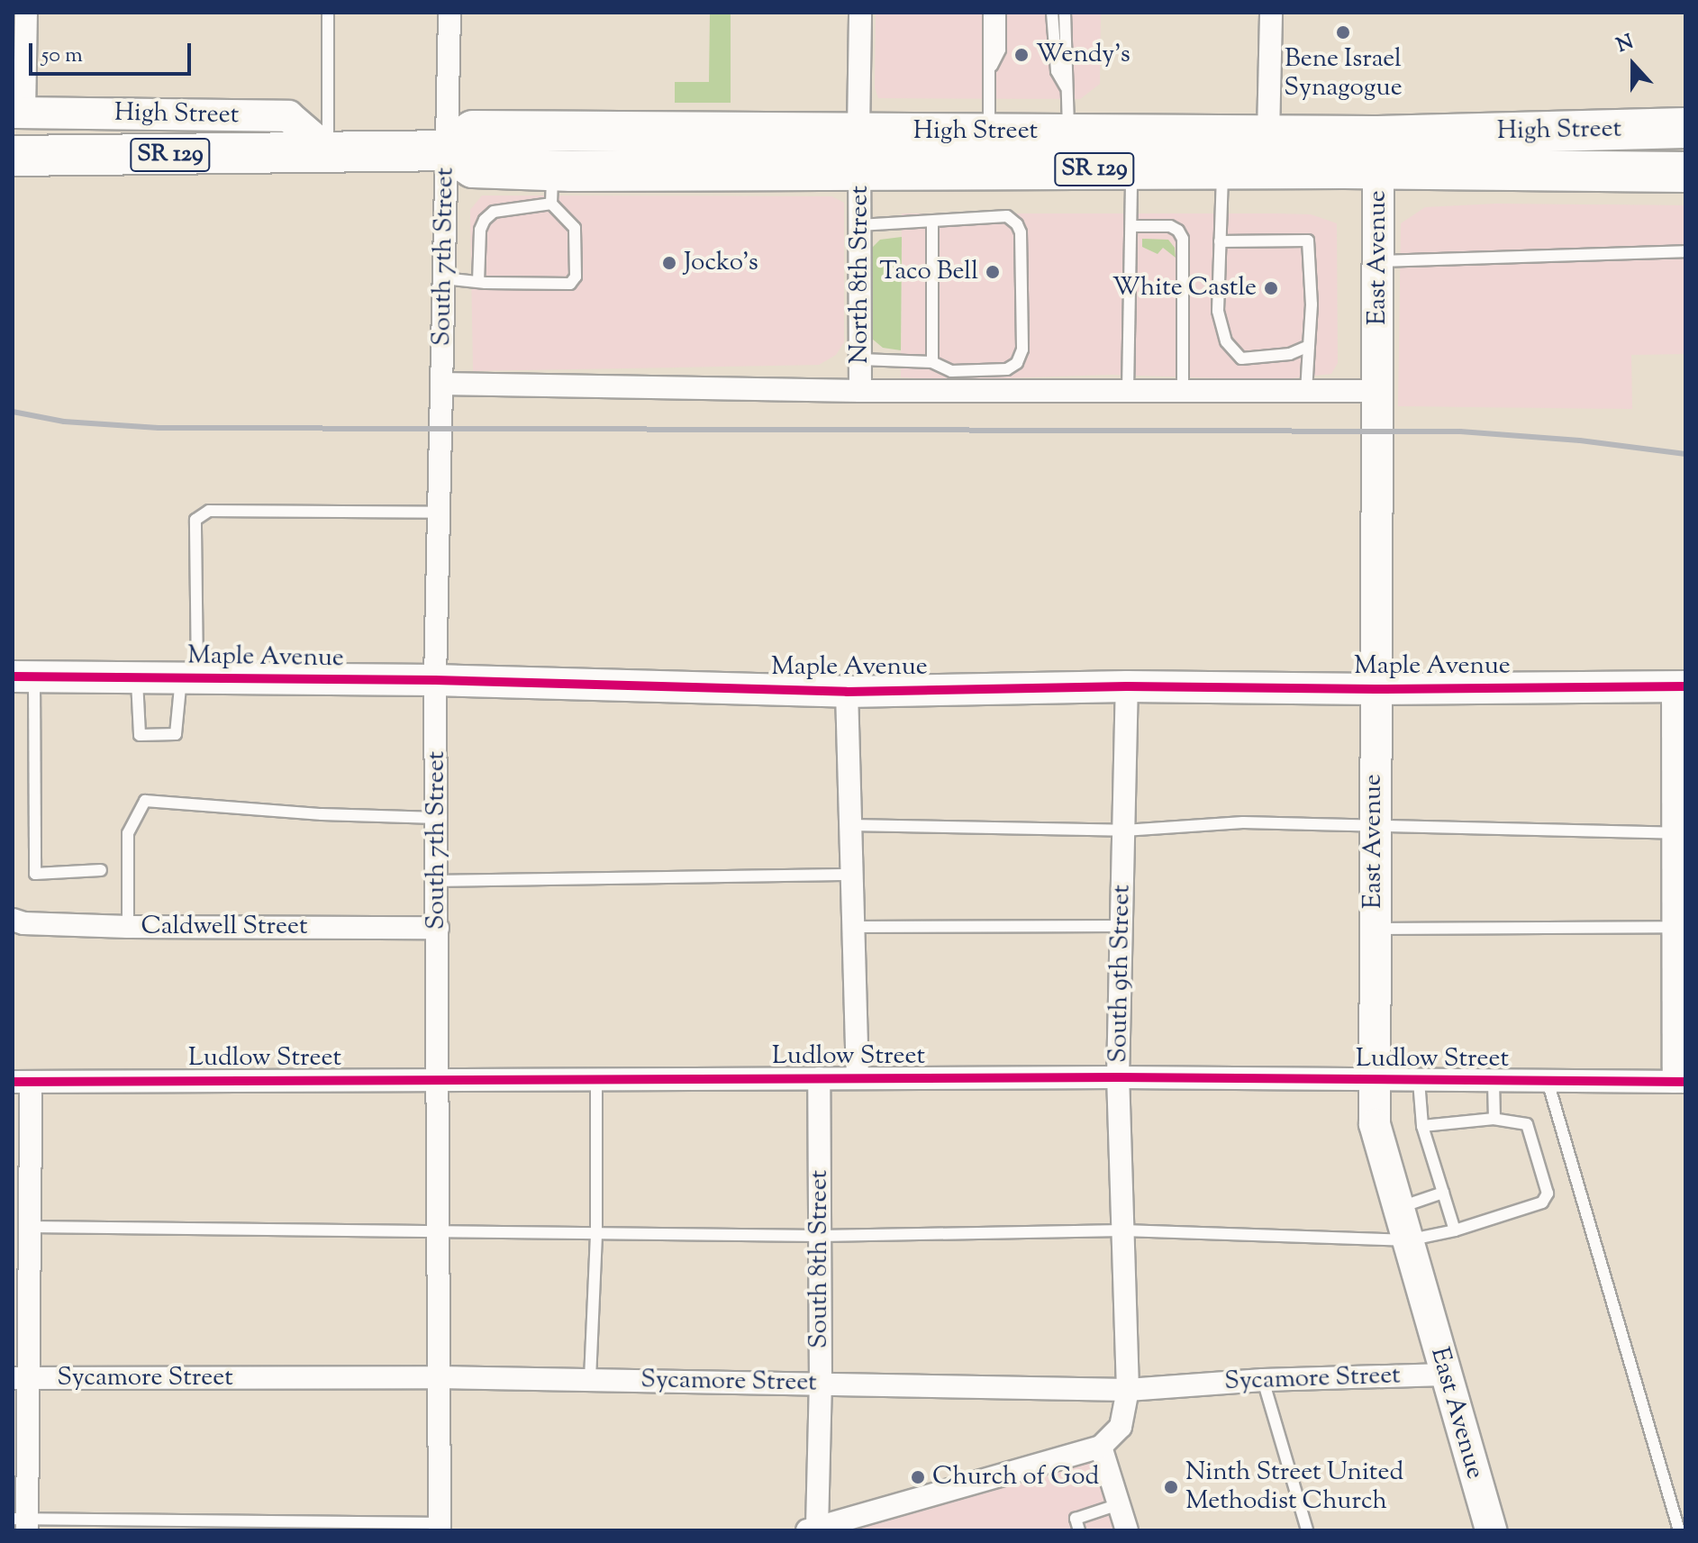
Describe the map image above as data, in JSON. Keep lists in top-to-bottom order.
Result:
{
  "streets": {
    "highway": ["High Street", "SR 129"],
    "street": [
      "South 7th Street",
      "East Avenue",
      "North 8th Street",
      "Maple Avenue",
      "Caldwell Street",
      "South 9th Street",
      "Ludlow Street",
      "South 8th Street",
      "Sycamore Street"
    ]
  },
  "crossings": [
    ["High Street", "South 7th Street"],
    ["High Street", "East Avenue"],
    ["High Street", "North 8th Street"],
    ["South 7th Street", "Maple Avenue"],
    ["South 7th Street", "Caldwell Street"],
    ["South 7th Street", "Ludlow Street"],
    ["South 7th Street", "Sycamore Street"],
    ["East Avenue", "Maple Avenue"],
    ["East Avenue", "Ludlow Street"],
    ["East Avenue", "Sycamore Street"],
    ["Maple Avenue", "South 9th Street"],
    ["South 9th Street", "Ludlow Street"],
    ["South 9th Street", "Sycamore Street"],
    ["Ludlow Street", "South 8th Street"],
    ["South 8th Street", "Sycamore Street"]
  ],
  "places": [
    "Bene Israel Synagogue",
    "Wendy's",
    "Jocko's",
    "Taco Bell",
    "White Castle",
    "Church of God",
    "Ninth Street United Methodist Church"
  ],
  "scale_bar": "50 m",
  "north": "top"
}
